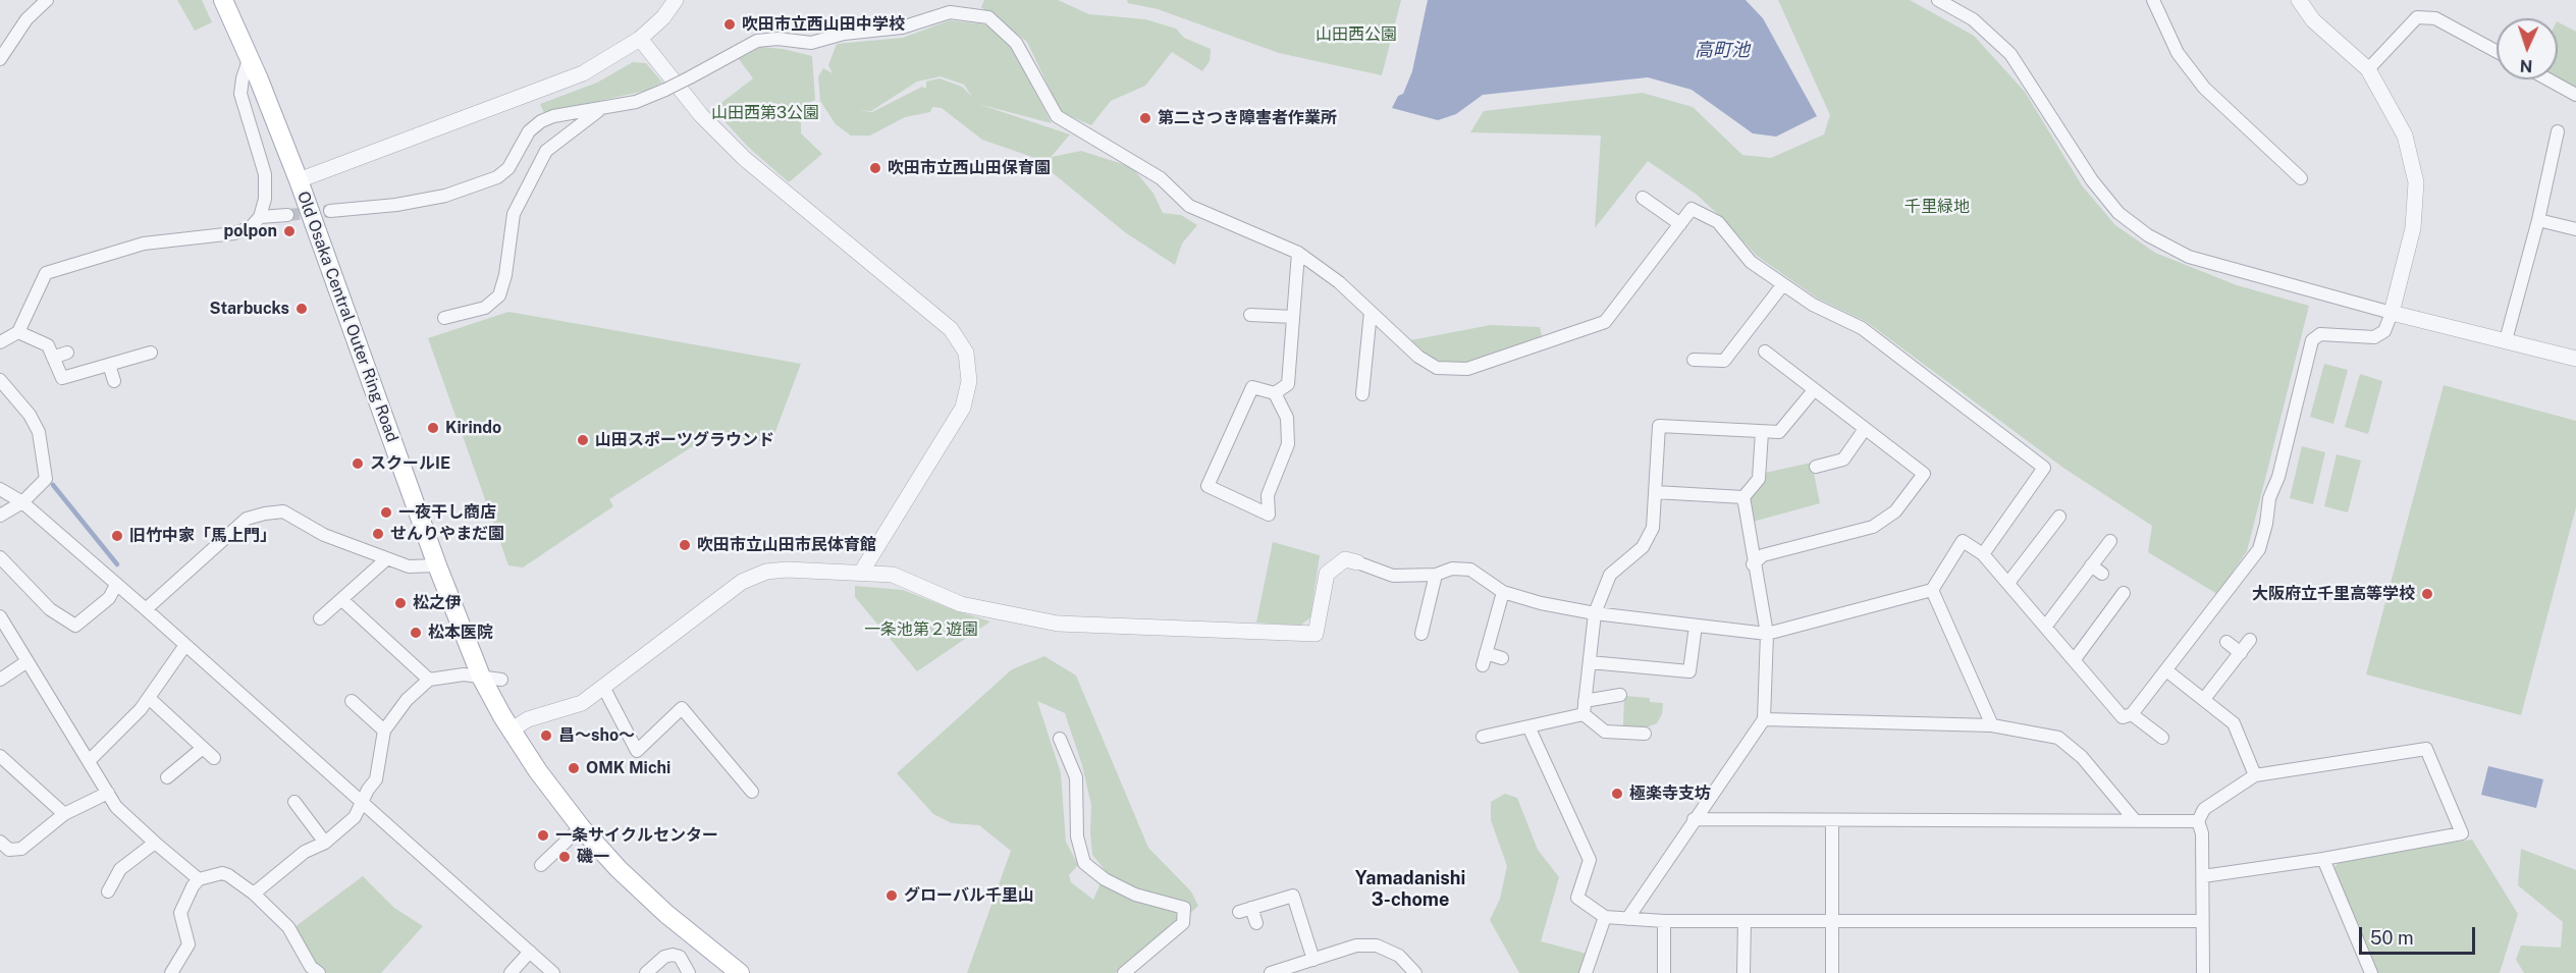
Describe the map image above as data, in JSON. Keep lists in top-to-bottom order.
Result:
{
  "streets": {
    "main road": ["Old Osaka Central Outer Ring Road"]
  },
  "districts": ["Yamadanishi 3-chome"],
  "water": ["高町池"],
  "parks": [
    "山田西公園",
    "山田西第3公園",
    "千里緑地",
    "一条池第２遊園"
  ],
  "places": [
    "吹田市立西山田中学校",
    "第二さつき障害者作業所",
    "吹田市立西山田保育園",
    "polpon",
    "Starbucks",
    "Kirindo",
    "山田スポーツグラウンド",
    "スクールIE",
    "一夜干し商店",
    "せんりやまだ園",
    "旧竹中家「馬上門」",
    "吹田市立山田市民体育館",
    "大阪府立千里高等学校",
    "松之伊",
    "松本医院",
    "昌～sho～",
    "OMK Michi",
    "極楽寺支坊",
    "一条サイクルセンター",
    "磯一",
    "グローバル千里山"
  ],
  "scale_bar": "50 m",
  "north": "bottom"
}
